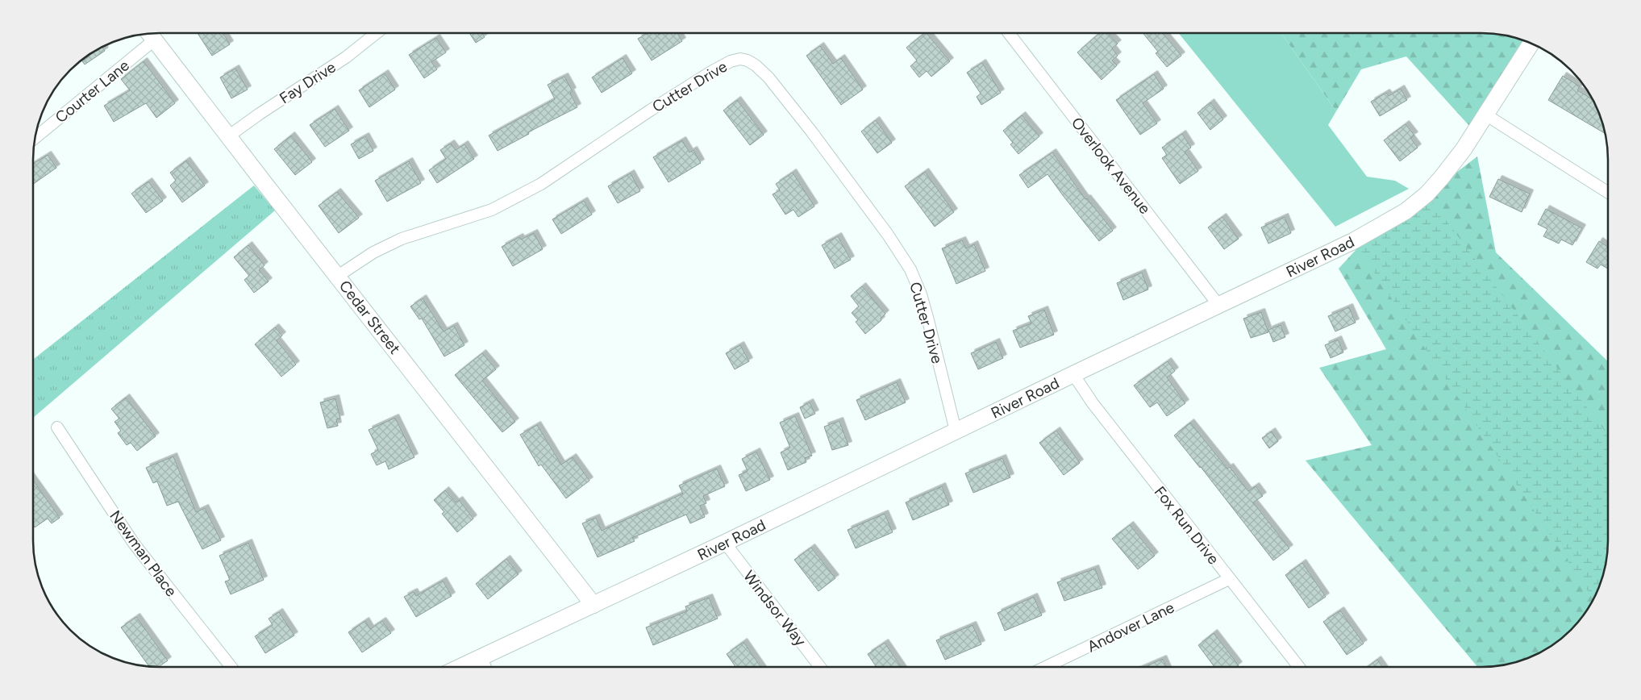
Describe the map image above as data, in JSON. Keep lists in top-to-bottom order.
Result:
{
  "streets": {
    "street": [
      "Fay Drive",
      "Cutter Drive",
      "Courter Lane",
      "Overlook Avenue",
      "River Road",
      "Cedar Street",
      "Fox Run Drive",
      "Newman Place",
      "Windsor Way",
      "Andover Lane"
    ]
  },
  "crossings": [
    ["Fay Drive", "Cedar Street"],
    ["Cutter Drive", "River Road"],
    ["Cutter Drive", "Cedar Street"],
    ["Courter Lane", "Cedar Street"],
    ["Overlook Avenue", "River Road"],
    ["River Road", "Cedar Street"],
    ["River Road", "Fox Run Drive"],
    ["River Road", "Windsor Way"],
    ["Fox Run Drive", "Andover Lane"]
  ]
}
